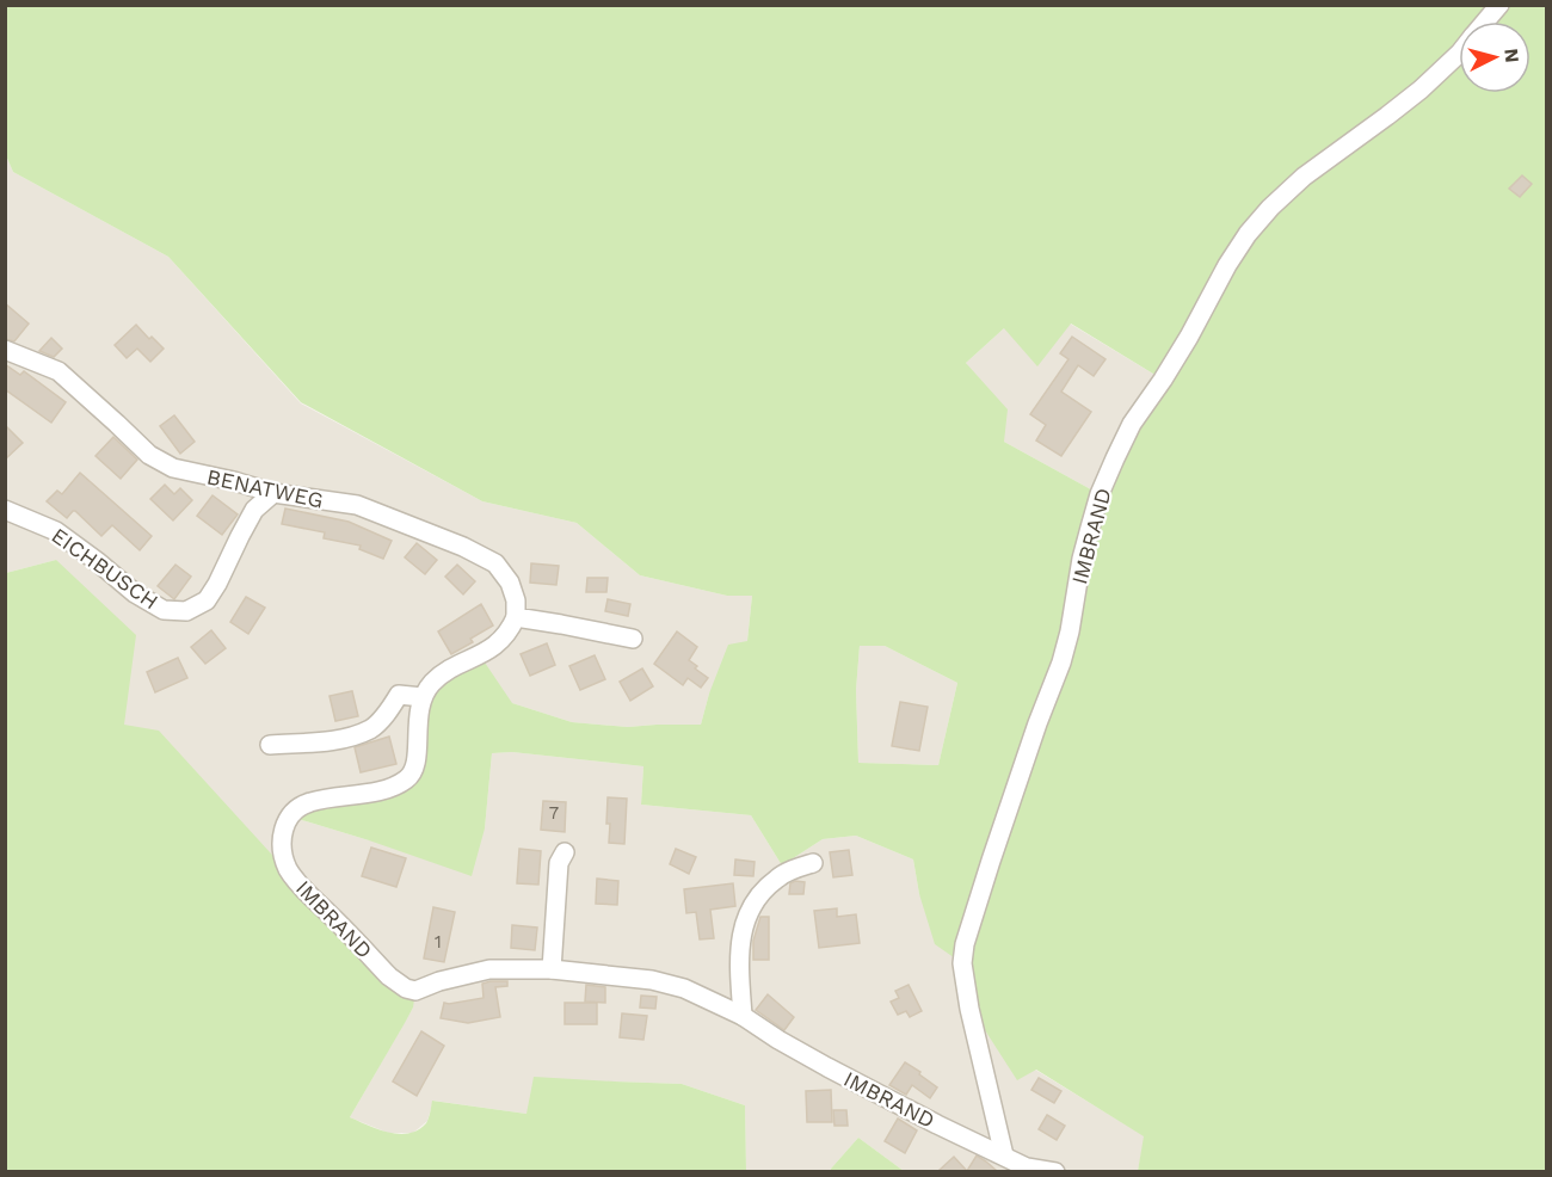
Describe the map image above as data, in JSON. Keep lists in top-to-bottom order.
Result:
{
  "streets": {
    "street": ["BENATWEG", "IMBRAND", "EICHBUSCH"]
  },
  "crossings": [
    ["BENATWEG", "EICHBUSCH"]
  ],
  "house_numbers": ["7", "1"],
  "north": "right"
}
